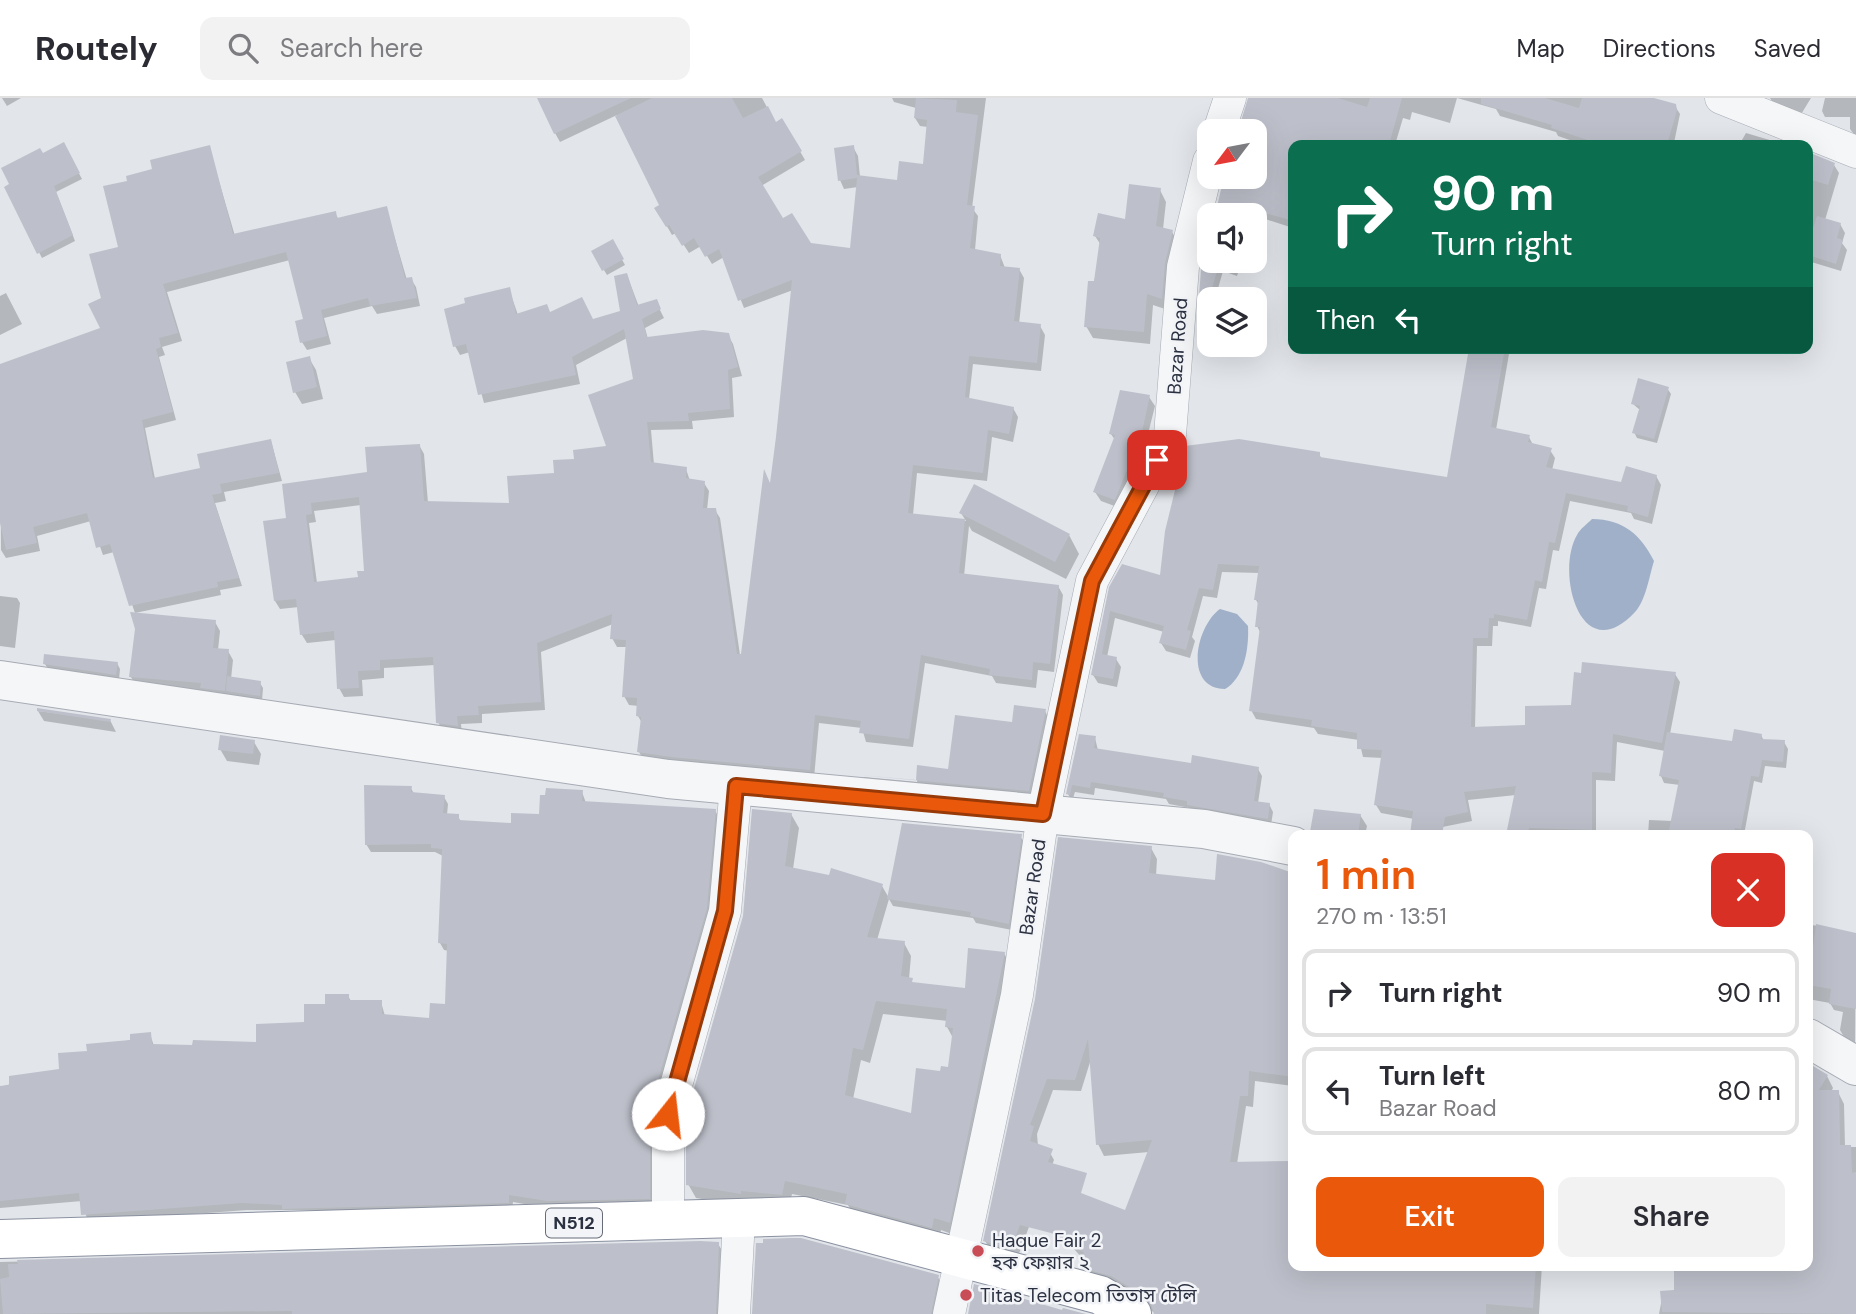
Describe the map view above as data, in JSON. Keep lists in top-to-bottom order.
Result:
{
  "streets": {
    "highway": ["N512"],
    "street": ["Bazar Road"]
  },
  "crossings": [
    ["Bazar Road", "N512"]
  ],
  "places": ["Haque Fair 2 হক ফেয়ার ২", "Titas Telecom তিতাস টেলি"],
  "north": "bottom left",
  "page": {
    "header": "Routely",
    "search": "Search here",
    "nav": ["Map", "Directions", "Saved"],
    "turn": ["90 m", "Turn right"],
    "then": "Then",
    "heading": ["1 min", "270 m · 13:51"],
    "list": [
      {
        "name": "Turn right",
        "value": "90 m"
      },
      {
        "name": "Turn left",
        "note": "Bazar Road",
        "value": "80 m"
      }
    ],
    "buttons": ["Exit", "Share"]
  }
}
